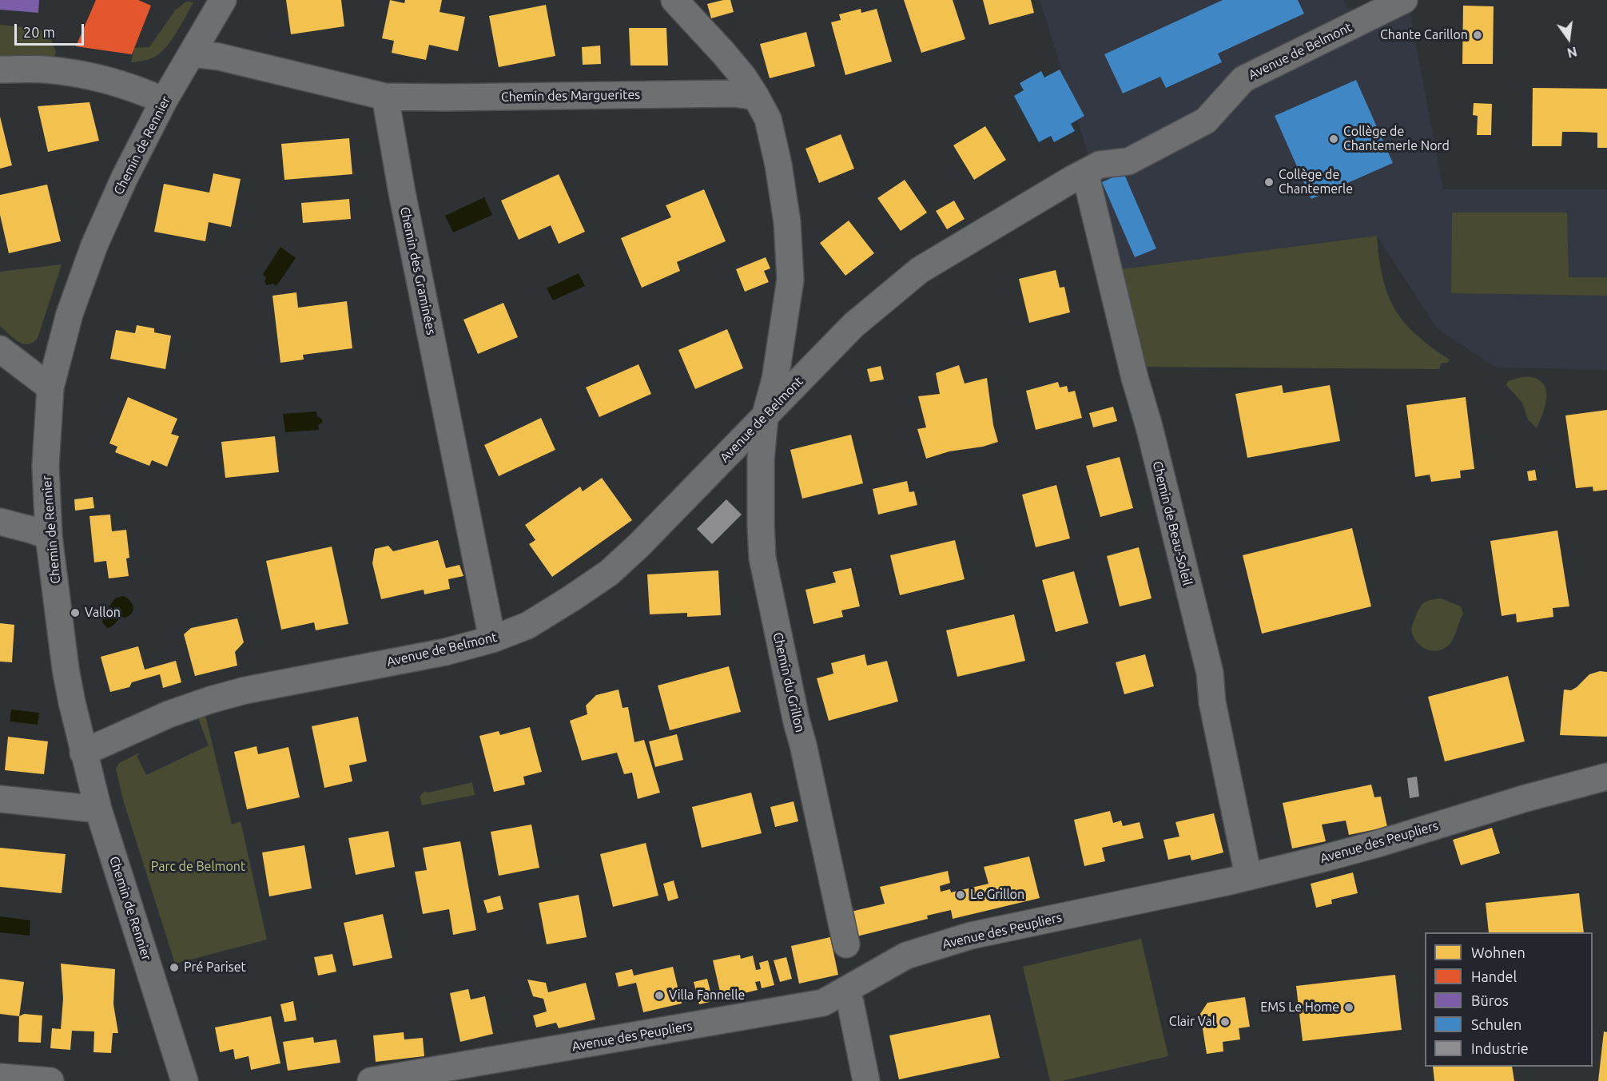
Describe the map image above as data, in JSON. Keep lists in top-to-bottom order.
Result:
{
  "streets": {
    "street": [
      "Avenue de Belmont",
      "Chemin des Marguerites",
      "Chemin de Rennier",
      "Chemin des Graminées",
      "Chemin de Beau-Soleil",
      "Chemin du Grillon",
      "Avenue des Peupliers"
    ]
  },
  "crossings": [
    ["Avenue de Belmont", "Chemin de Rennier"],
    ["Avenue de Belmont", "Chemin des Graminées"],
    ["Avenue de Belmont", "Chemin de Beau-Soleil"],
    ["Avenue de Belmont", "Chemin du Grillon"],
    ["Chemin des Marguerites", "Chemin des Graminées"],
    ["Chemin des Marguerites", "Chemin du Grillon"],
    ["Chemin de Beau-Soleil", "Avenue des Peupliers"]
  ],
  "parks": ["Parc de Belmont"],
  "places": [
    "Chante Carillon",
    "Collège de Chantemerle Nord",
    "Collège de Chantemerle",
    "Vallon",
    "Le Grillon",
    "Pré Pariset",
    "Villa Fannelle",
    "EMS Le Home",
    "Clair Val"
  ],
  "legend": [
    "Wohnen",
    "Handel",
    "Büros",
    "Schulen",
    "Industrie"
  ],
  "scale_bar": "20 m",
  "north": "bottom"
}
